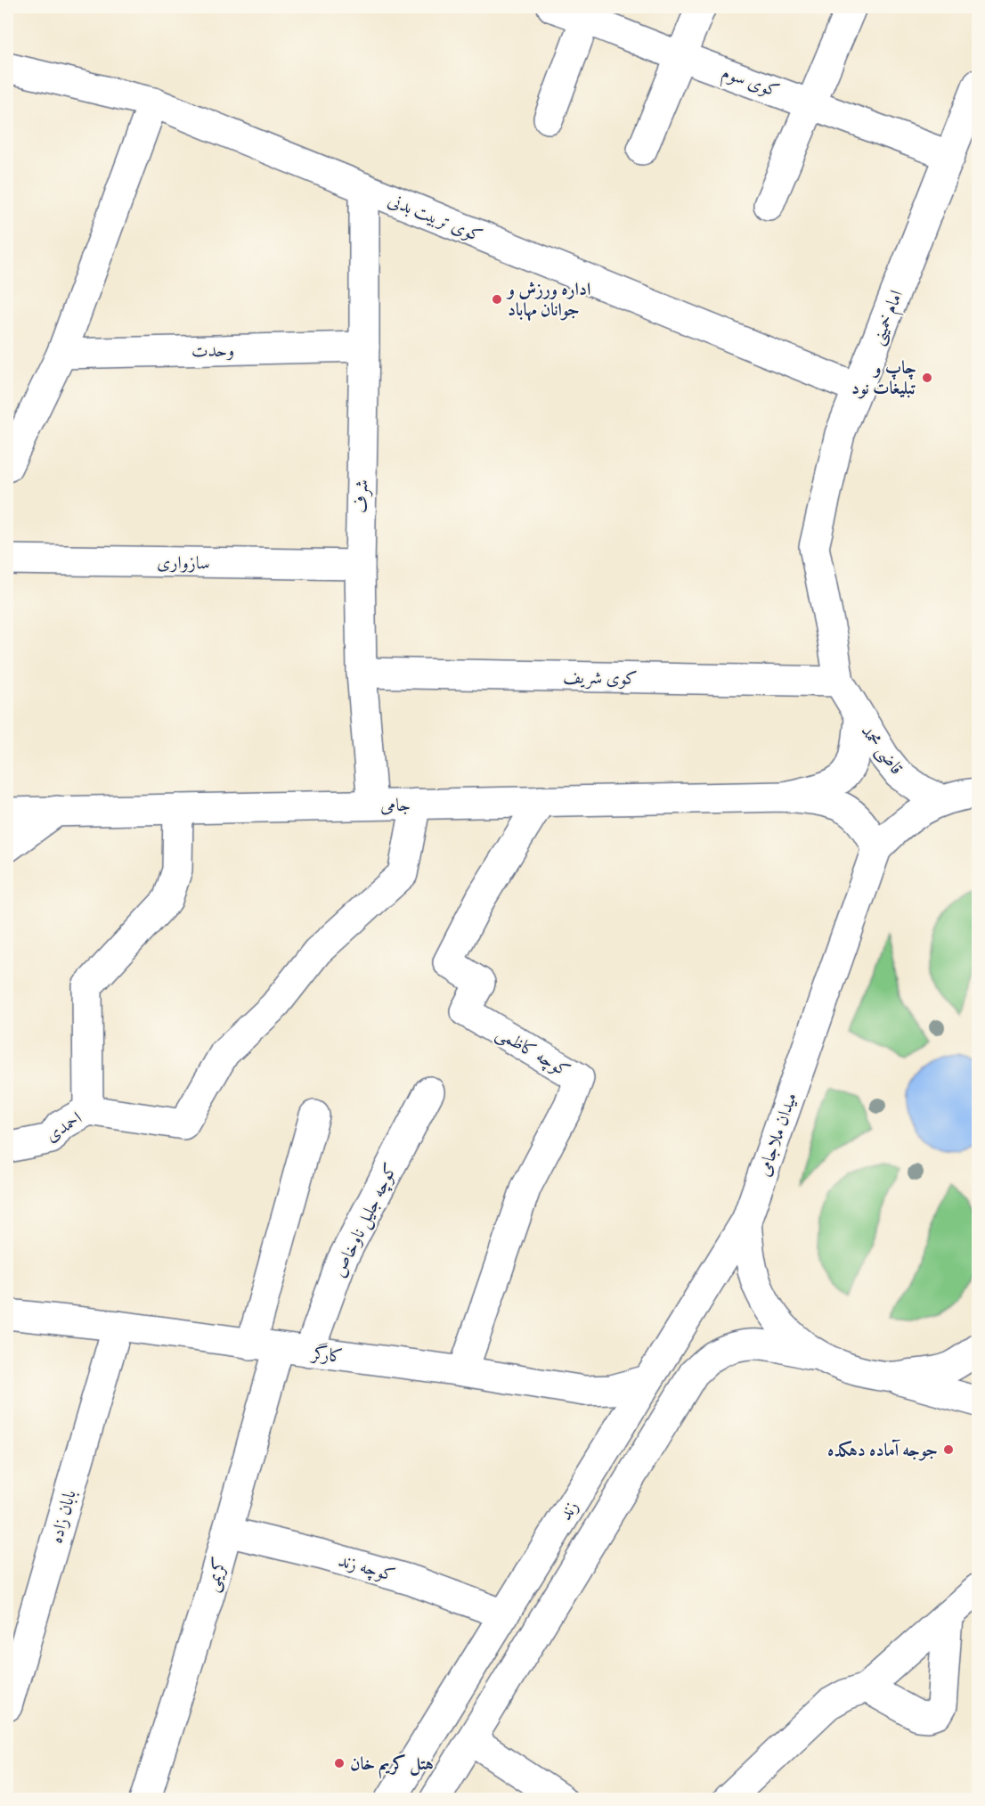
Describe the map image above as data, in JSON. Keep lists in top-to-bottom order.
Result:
{
  "streets": {
    "street": [
      "کوی سوم",
      "کوی تربیت بدنی",
      "امام خمینی",
      "وحدت",
      "شرف",
      "سازواری",
      "کوی شریف",
      "قاضی محمد",
      "جامی",
      "کوچه کاظمی",
      "احمدی",
      "میدان ملاجامی",
      "کوچه جلیل ناوخاص",
      "کارگر",
      "زند",
      "بابان زاده",
      "کوچه زند",
      "کریمی"
    ]
  },
  "crossings": [
    ["کوی سوم", "امام خمینی"],
    ["کوی تربیت بدنی", "امام خمینی"],
    ["کوی تربیت بدنی", "شرف"],
    ["امام خمینی", "کوی شریف"],
    ["امام خمینی", "قاضی محمد"],
    ["وحدت", "شرف"],
    ["شرف", "سازواری"],
    ["شرف", "کوی شریف"],
    ["شرف", "جامی"],
    ["کوی شریف", "قاضی محمد"],
    ["قاضی محمد", "میدان ملاجامی"],
    ["جامی", "کوچه کاظمی"],
    ["کوچه کاظمی", "کارگر"],
    ["میدان ملاجامی", "زند"],
    ["کوچه جلیل ناوخاص", "کارگر"],
    ["کارگر", "زند"],
    ["کارگر", "بابان زاده"],
    ["کارگر", "کریمی"],
    ["زند", "کوچه زند"],
    ["کوچه زند", "کریمی"]
  ],
  "places": [
    "اداره ورزش و جوانان مهاباد",
    "چاپ و تبلیغات نود",
    "جوجه آماده دهکده",
    "هتل کریم خان"
  ]
}
